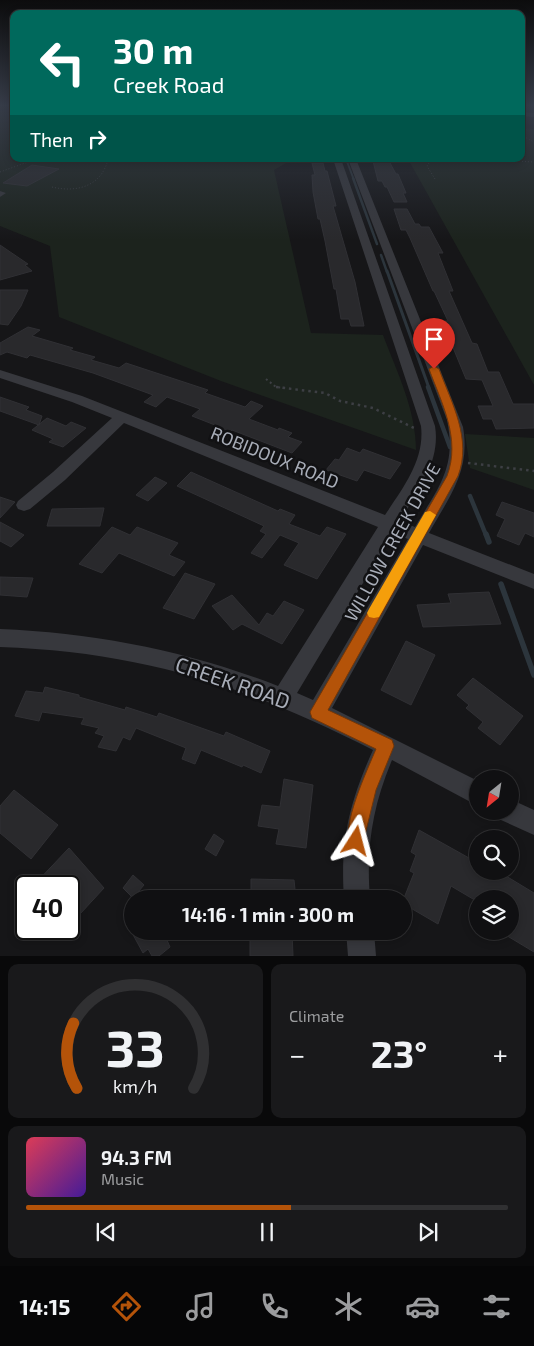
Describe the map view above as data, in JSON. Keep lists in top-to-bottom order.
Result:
{
  "streets": {
    "street": ["ROBIDOUX ROAD", "WILLOW CREEK DRIVE", "CREEK ROAD"]
  },
  "crossings": [
    ["ROBIDOUX ROAD", "WILLOW CREEK DRIVE"],
    ["WILLOW CREEK DRIVE", "CREEK ROAD"]
  ],
  "north": "bottom left",
  "page": {
    "turn": ["30 m", "Creek Road"],
    "then": "Then",
    "limit": "40",
    "trip": "14:16 · 1 min · 300 m",
    "tile": "Climate",
    "heat": ["−", "23°", "+"],
    "song": ["94.3 FM", "Music"],
    "tabs": "14:15",
    "gauge": ["33", "km/h"]
  }
}
